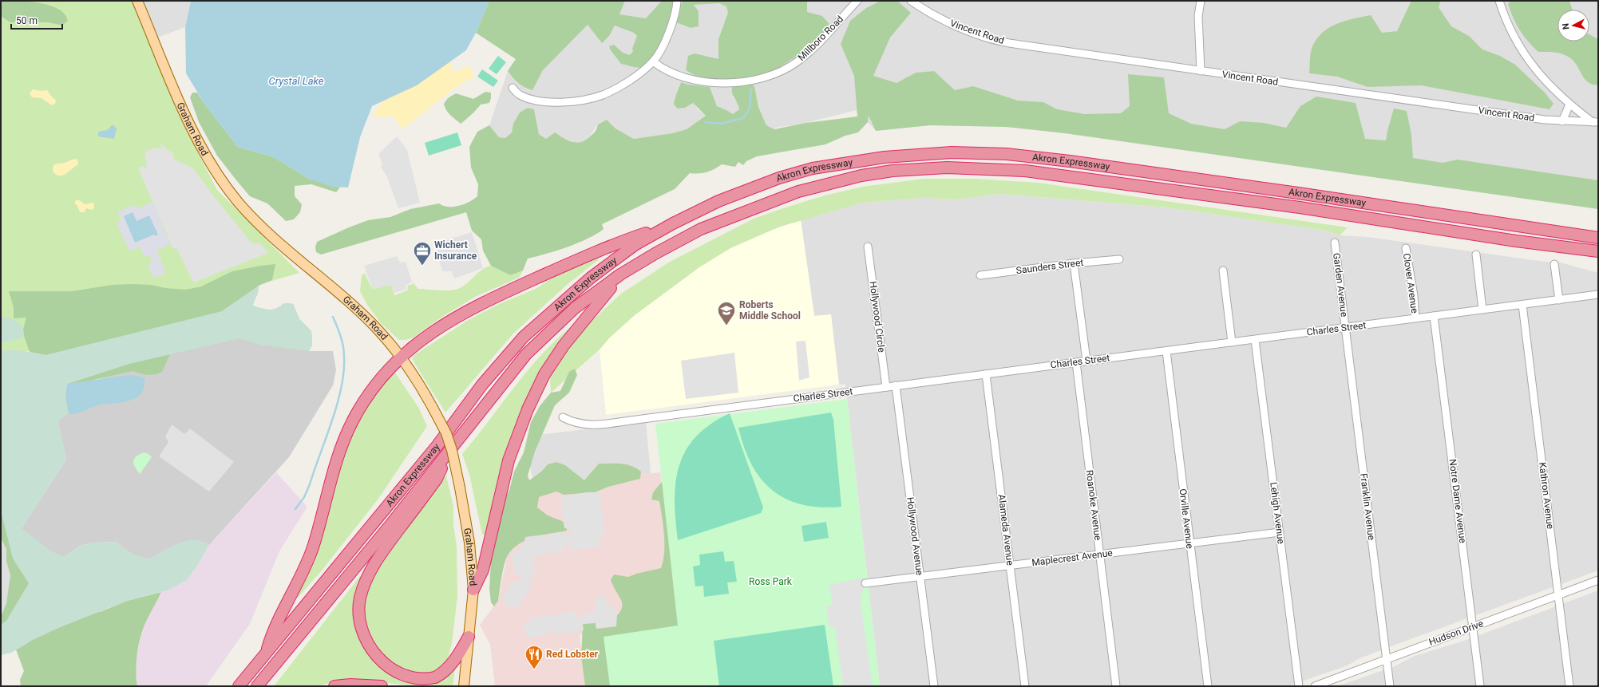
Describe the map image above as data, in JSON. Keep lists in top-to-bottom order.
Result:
{
  "streets": {
    "highway": ["Akron Expressway"],
    "main road": ["Graham Road"],
    "street": [
      "Vincent Road",
      "Millboro Road",
      "Saunders Street",
      "Clover Avenue",
      "Garden Avenue",
      "Hollywood Circle",
      "Charles Street",
      "Kathron Avenue",
      "Notre Dame Avenue",
      "Roanoke Avenue",
      "Franklin Avenue",
      "Lehigh Avenue",
      "Orville Avenue",
      "Alameda Avenue",
      "Hollywood Avenue",
      "Maplecrest Avenue",
      "Hudson Drive"
    ]
  },
  "crossings": [
    ["Clover Avenue", "Charles Street"],
    ["Garden Avenue", "Charles Street"],
    ["Garden Avenue", "Franklin Avenue"],
    ["Hollywood Circle", "Charles Street"],
    ["Charles Street", "Kathron Avenue"],
    ["Charles Street", "Notre Dame Avenue"],
    ["Charles Street", "Roanoke Avenue"],
    ["Charles Street", "Franklin Avenue"],
    ["Charles Street", "Lehigh Avenue"],
    ["Charles Street", "Orville Avenue"],
    ["Charles Street", "Alameda Avenue"],
    ["Charles Street", "Hollywood Avenue"],
    ["Kathron Avenue", "Hudson Drive"],
    ["Notre Dame Avenue", "Hudson Drive"],
    ["Roanoke Avenue", "Maplecrest Avenue"],
    ["Franklin Avenue", "Hudson Drive"],
    ["Lehigh Avenue", "Maplecrest Avenue"],
    ["Orville Avenue", "Maplecrest Avenue"],
    ["Alameda Avenue", "Maplecrest Avenue"],
    ["Hollywood Avenue", "Maplecrest Avenue"]
  ],
  "water": ["Crystal Lake"],
  "parks": ["Ross Park"],
  "places": {
    "office": ["Wichert Insurance"],
    "school or university": ["Roberts Middle School"],
    "restaurant": ["Red Lobster"]
  },
  "scale_bar": "50 m",
  "north": "left"
}
